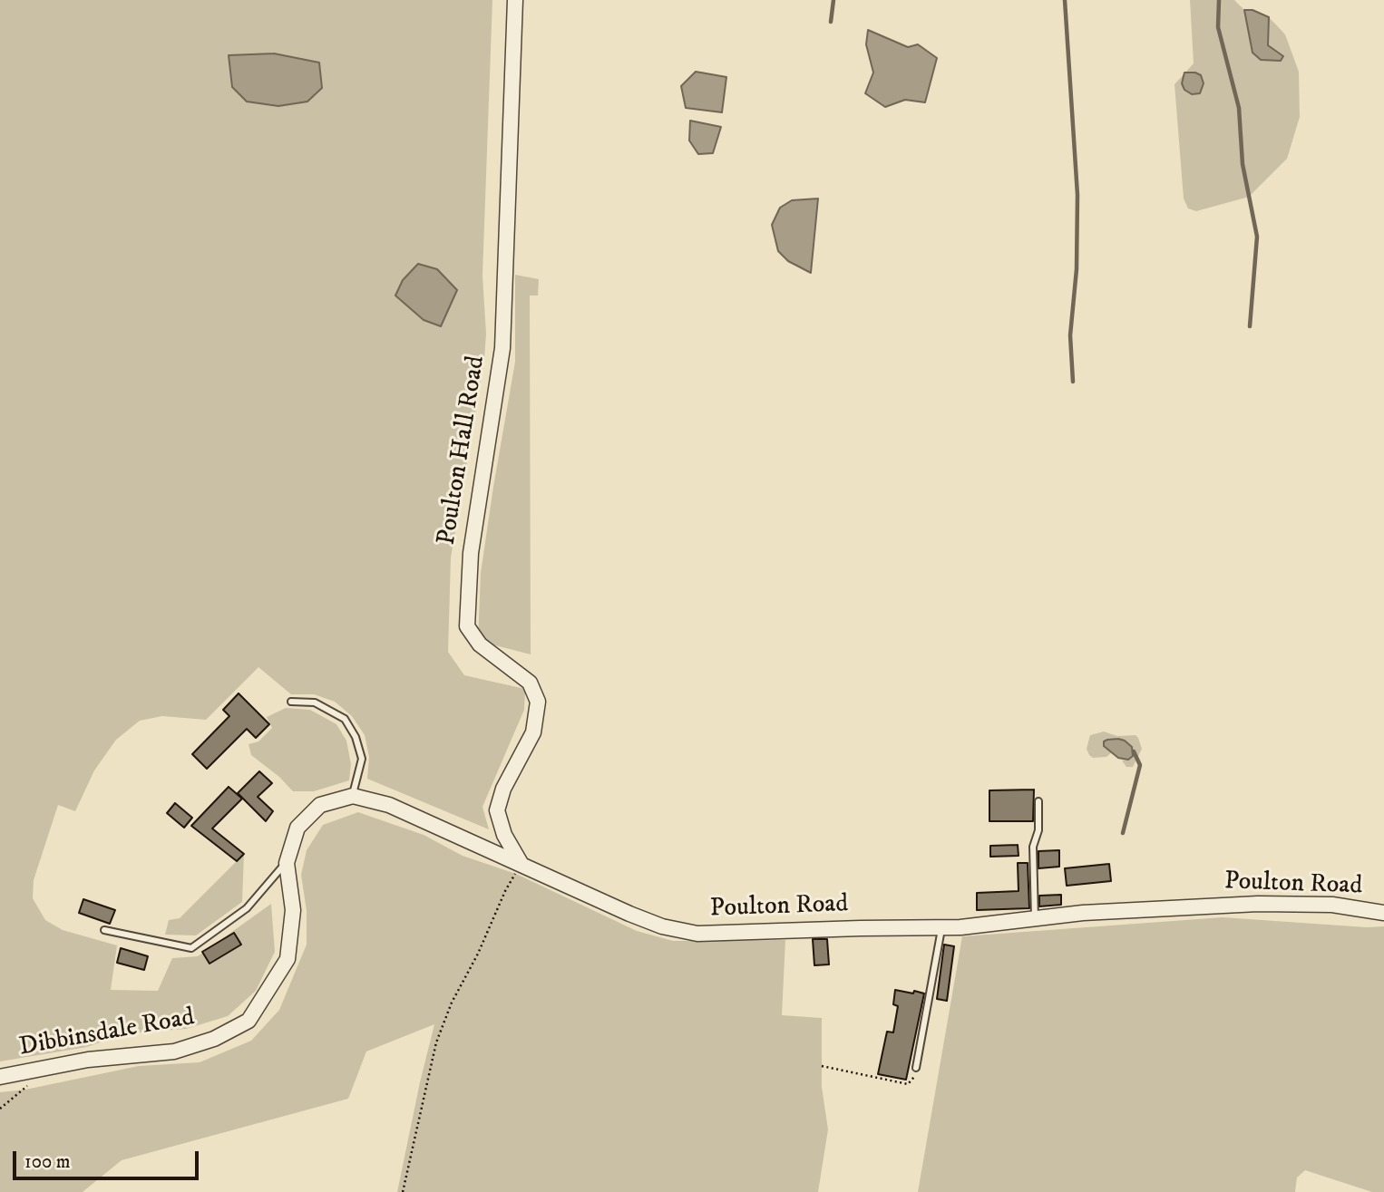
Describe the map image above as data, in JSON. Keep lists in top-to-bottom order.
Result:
{
  "streets": {
    "street": ["Poulton Hall Road", "Poulton Road", "Dibbinsdale Road"]
  },
  "crossings": [
    ["Poulton Hall Road", "Poulton Road"],
    ["Poulton Road", "Dibbinsdale Road"]
  ],
  "scale_bar": "100 m"
}
